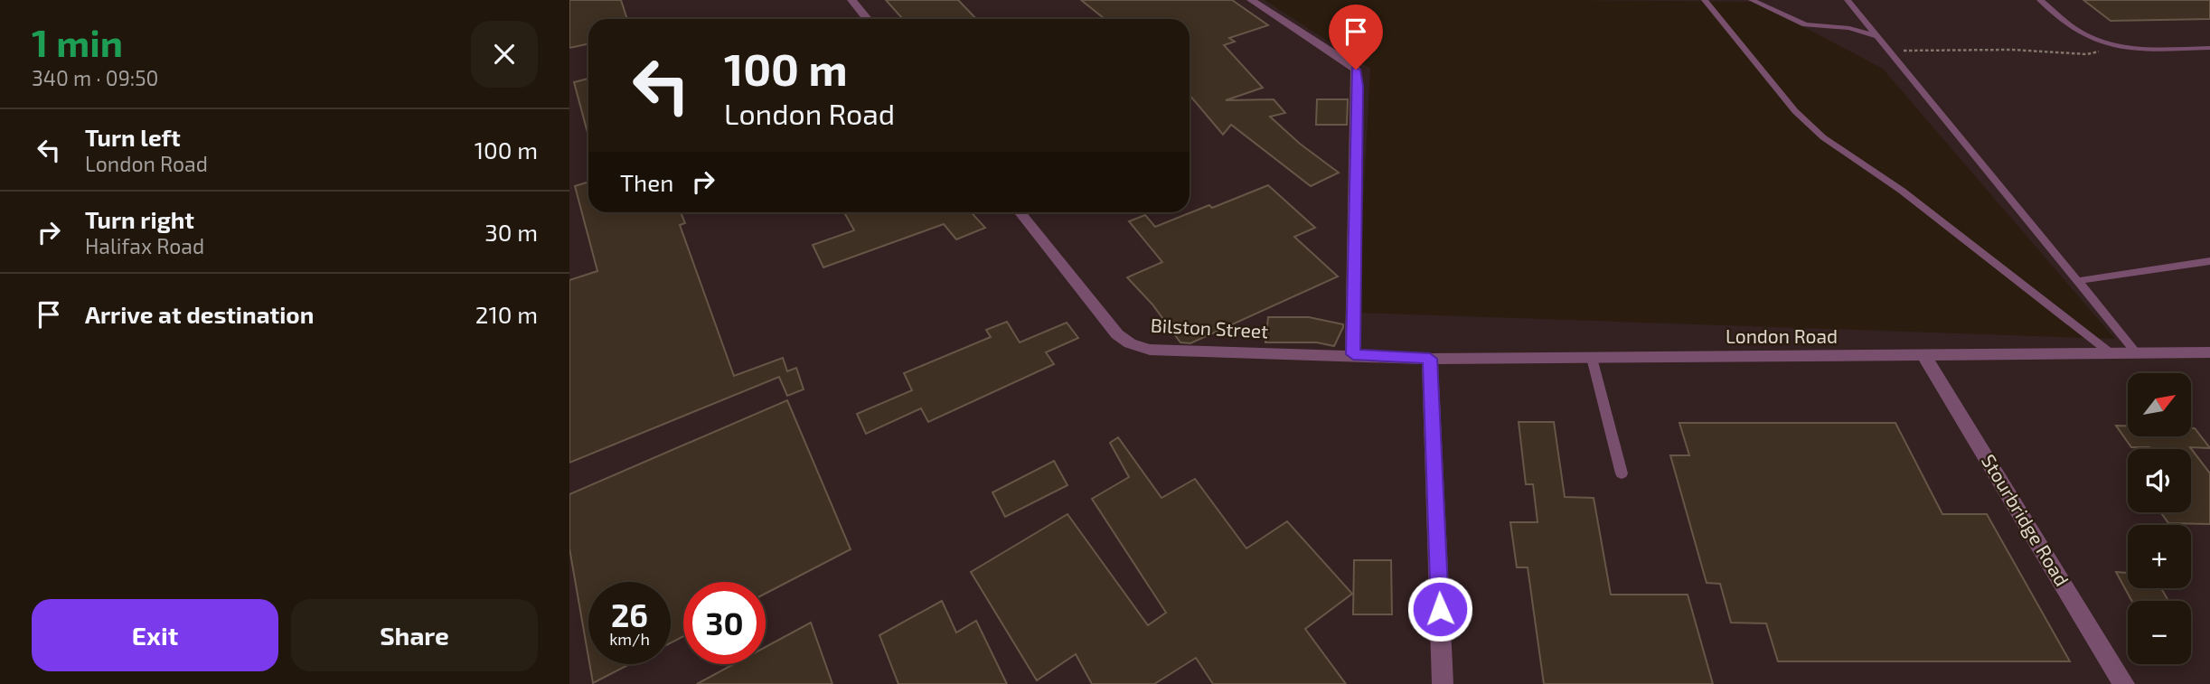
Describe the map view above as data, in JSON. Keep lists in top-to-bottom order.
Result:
{
  "streets": {
    "street": ["Bilston Street", "London Road", "Stourbridge Road"]
  },
  "crossings": [
    ["Bilston Street", "London Road"],
    ["London Road", "Stourbridge Road"]
  ],
  "north": "top right",
  "page": {
    "heading": ["1 min", "340 m · 09:50"],
    "turn": ["100 m", "London Road"],
    "list": [
      {
        "name": "Turn left",
        "note": "London Road",
        "value": "100 m"
      },
      {
        "name": "Turn right",
        "note": "Halifax Road",
        "value": "30 m"
      },
      {
        "name": "Arrive at destination",
        "value": "210 m"
      }
    ],
    "then": "Then",
    "map_buttons": ["+", "−"],
    "speed": "26 km/h",
    "limit": "30",
    "buttons": ["Exit", "Share"]
  }
}
